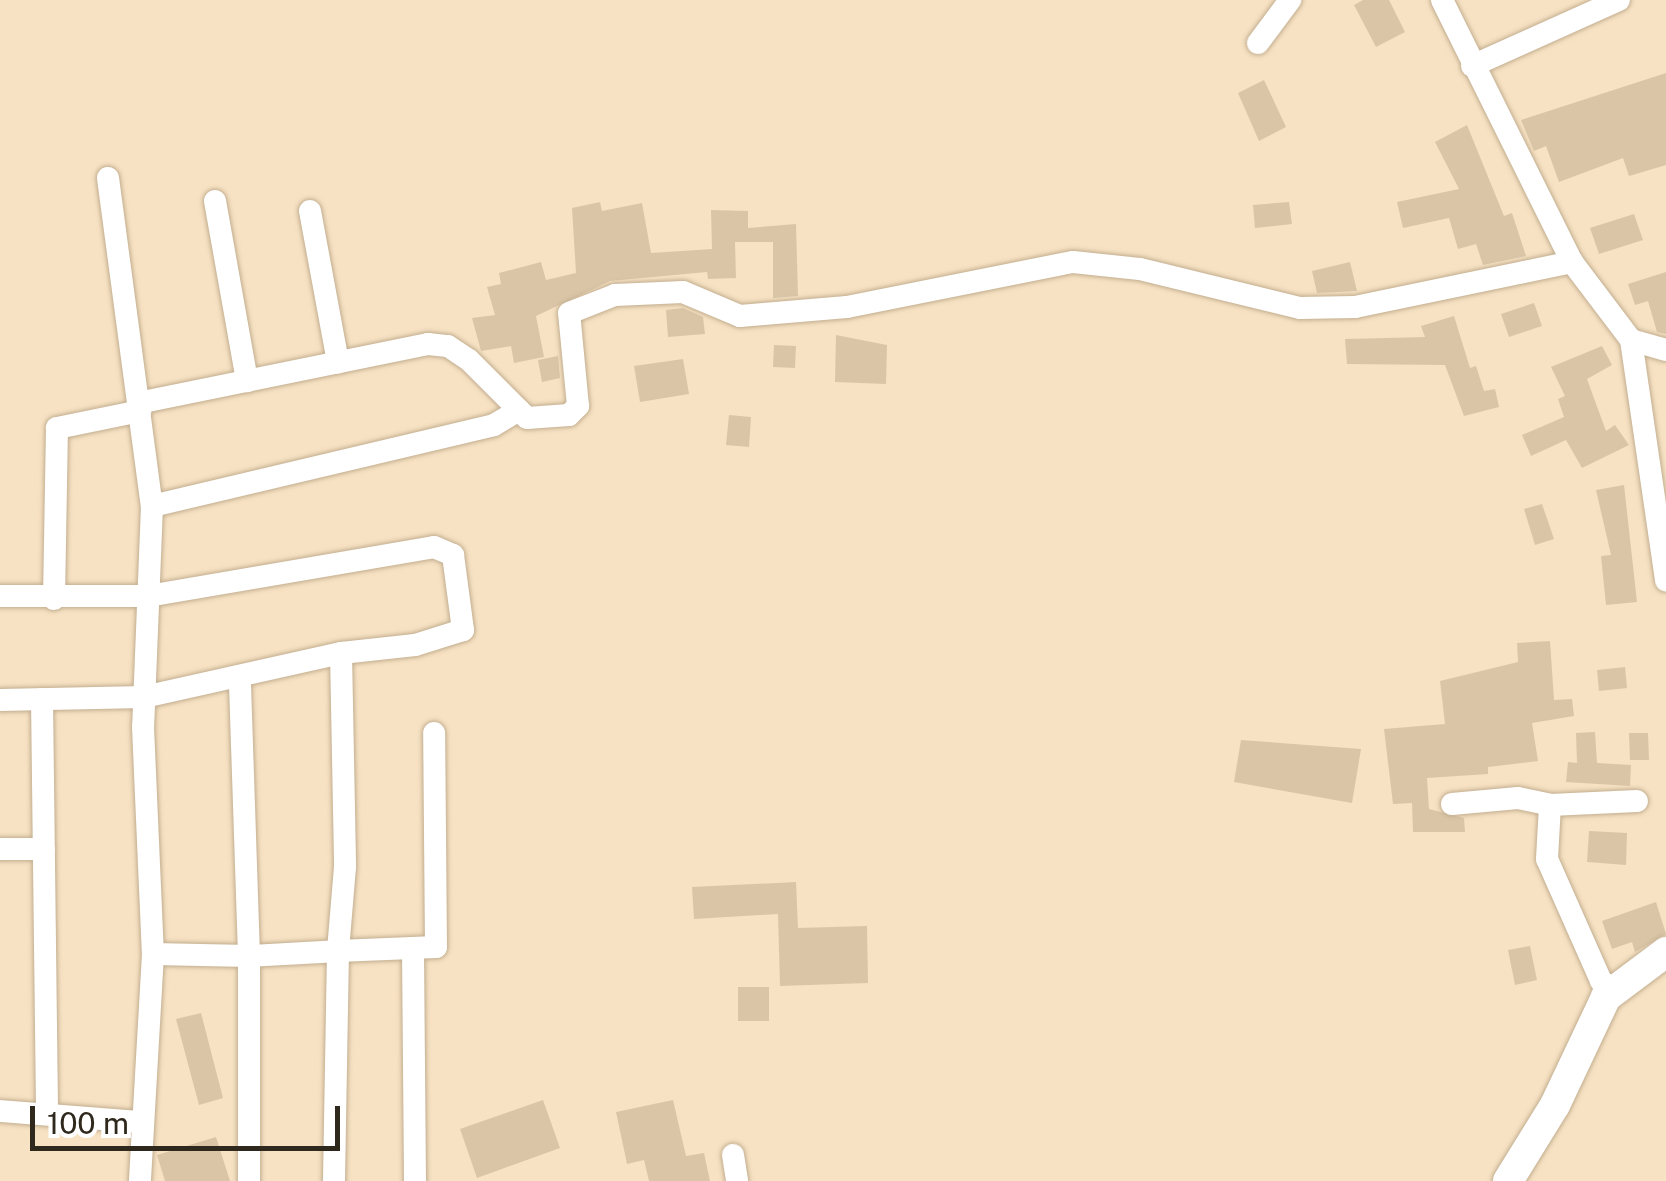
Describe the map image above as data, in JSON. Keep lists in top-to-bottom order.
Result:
{
  "scale_bar": "100 m"
}
